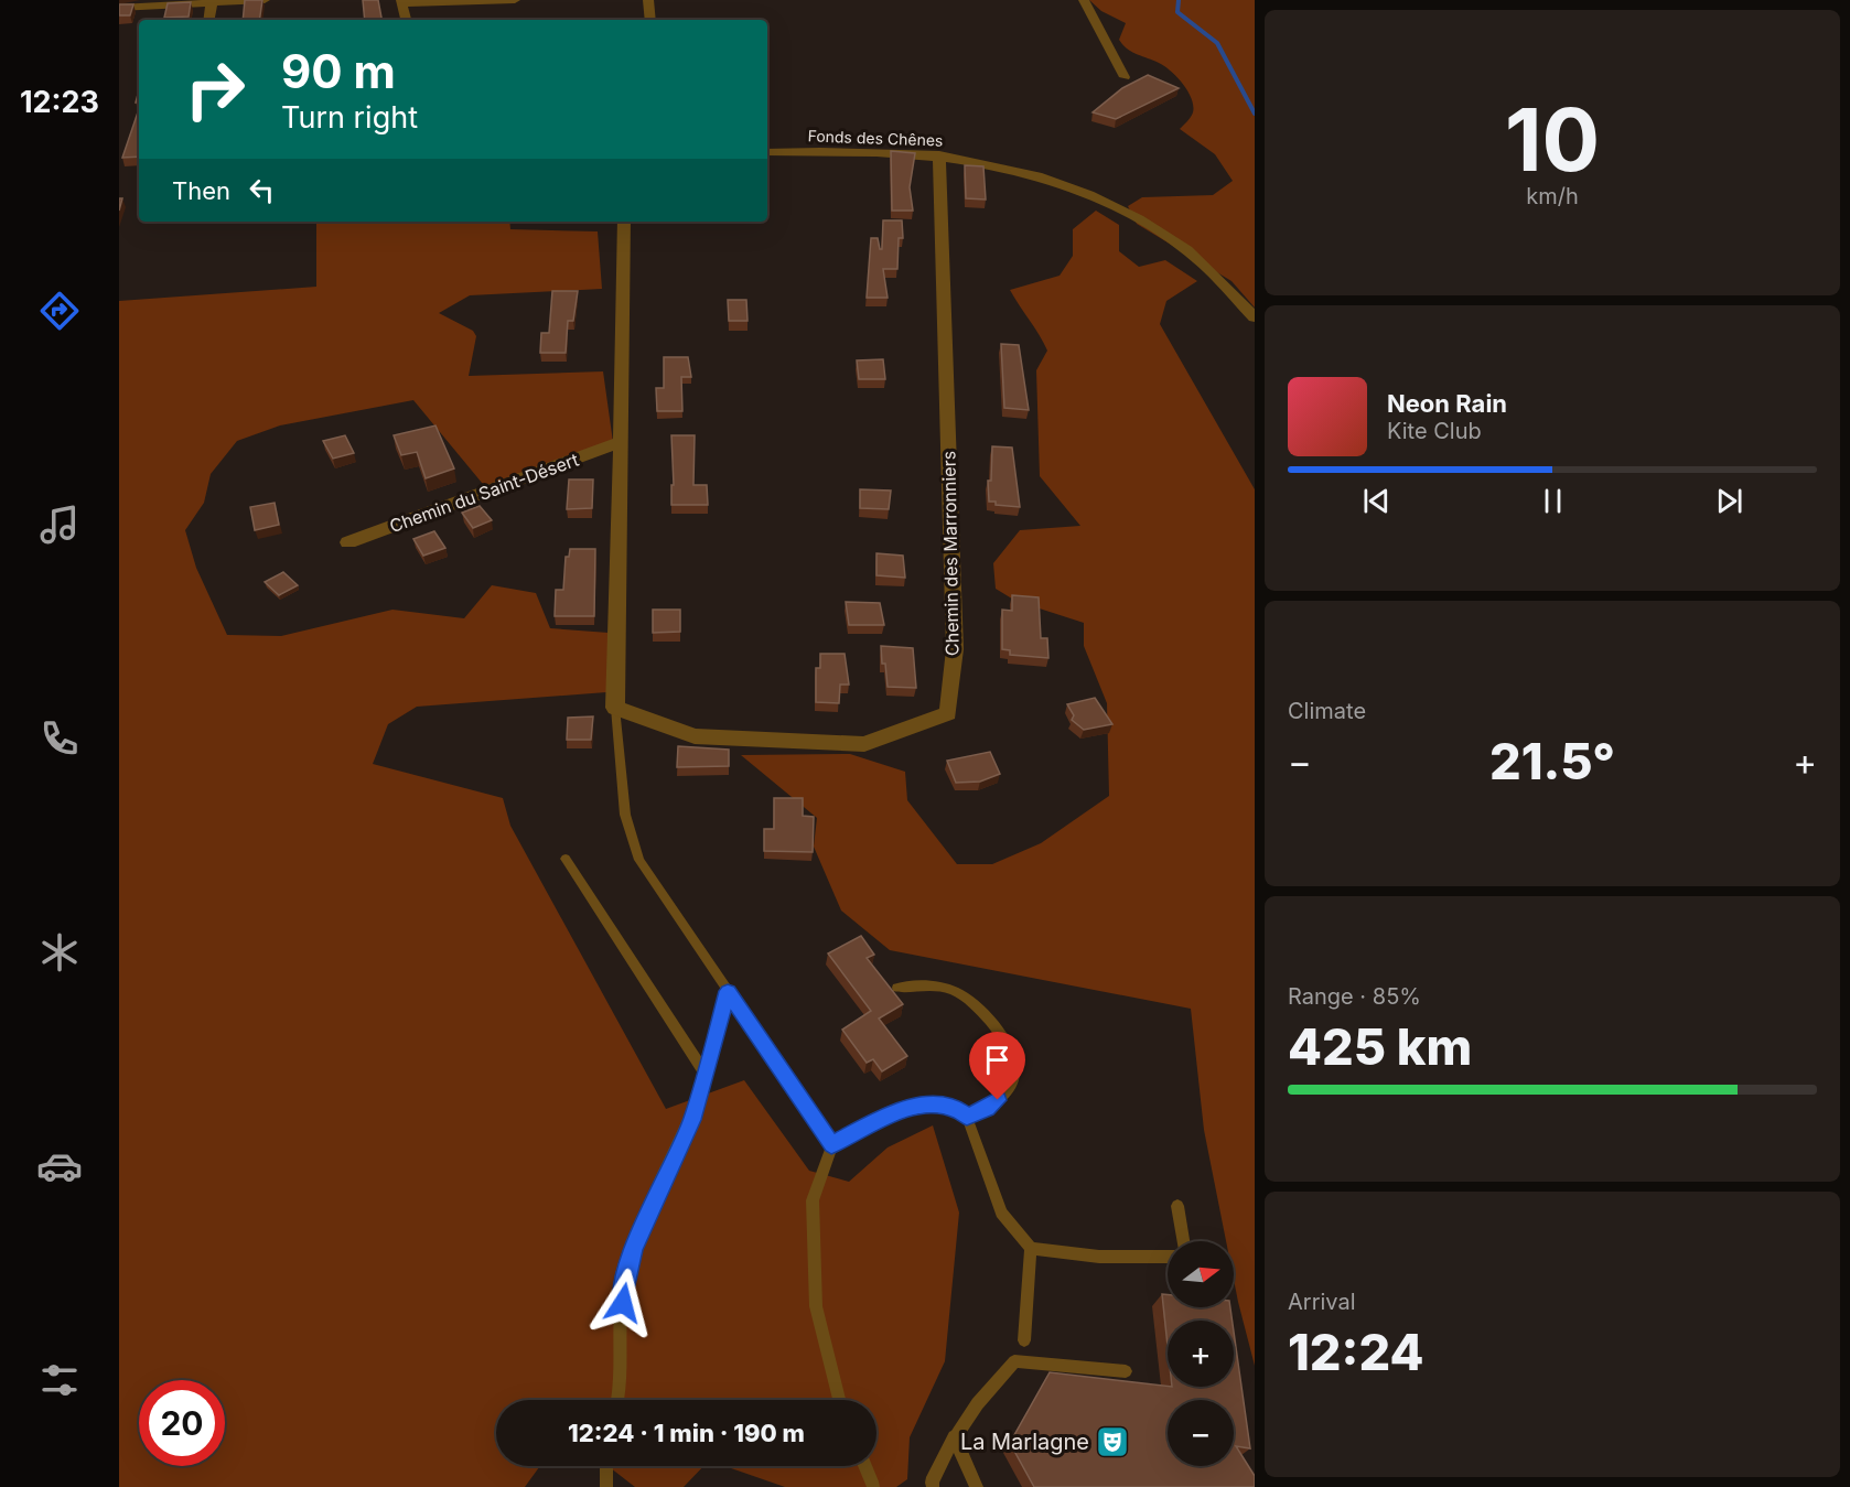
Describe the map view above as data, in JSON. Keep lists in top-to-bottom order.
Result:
{
  "streets": {
    "street": ["Fonds des Chênes", "Chemin du Saint-Désert", "Chemin des Marronniers"]
  },
  "crossings": [
    ["Fonds des Chênes", "Chemin des Marronniers"]
  ],
  "places": {
    "theatre": ["La Marlagne"]
  },
  "north": "right",
  "page": {
    "tabs": "12:23",
    "tile": [
      ["10", "km/h"],
      "Climate",
      ["Range · 85%", "425 km"],
      ["Arrival", "12:24"]
    ],
    "turn": ["90 m", "Turn right"],
    "then": "Then",
    "song": ["Neon Rain", "Kite Club"],
    "heat": ["−", "21.5°", "+"],
    "map_buttons": ["+", "−"],
    "limit": "20",
    "trip": "12:24 · 1 min · 190 m"
  }
}
